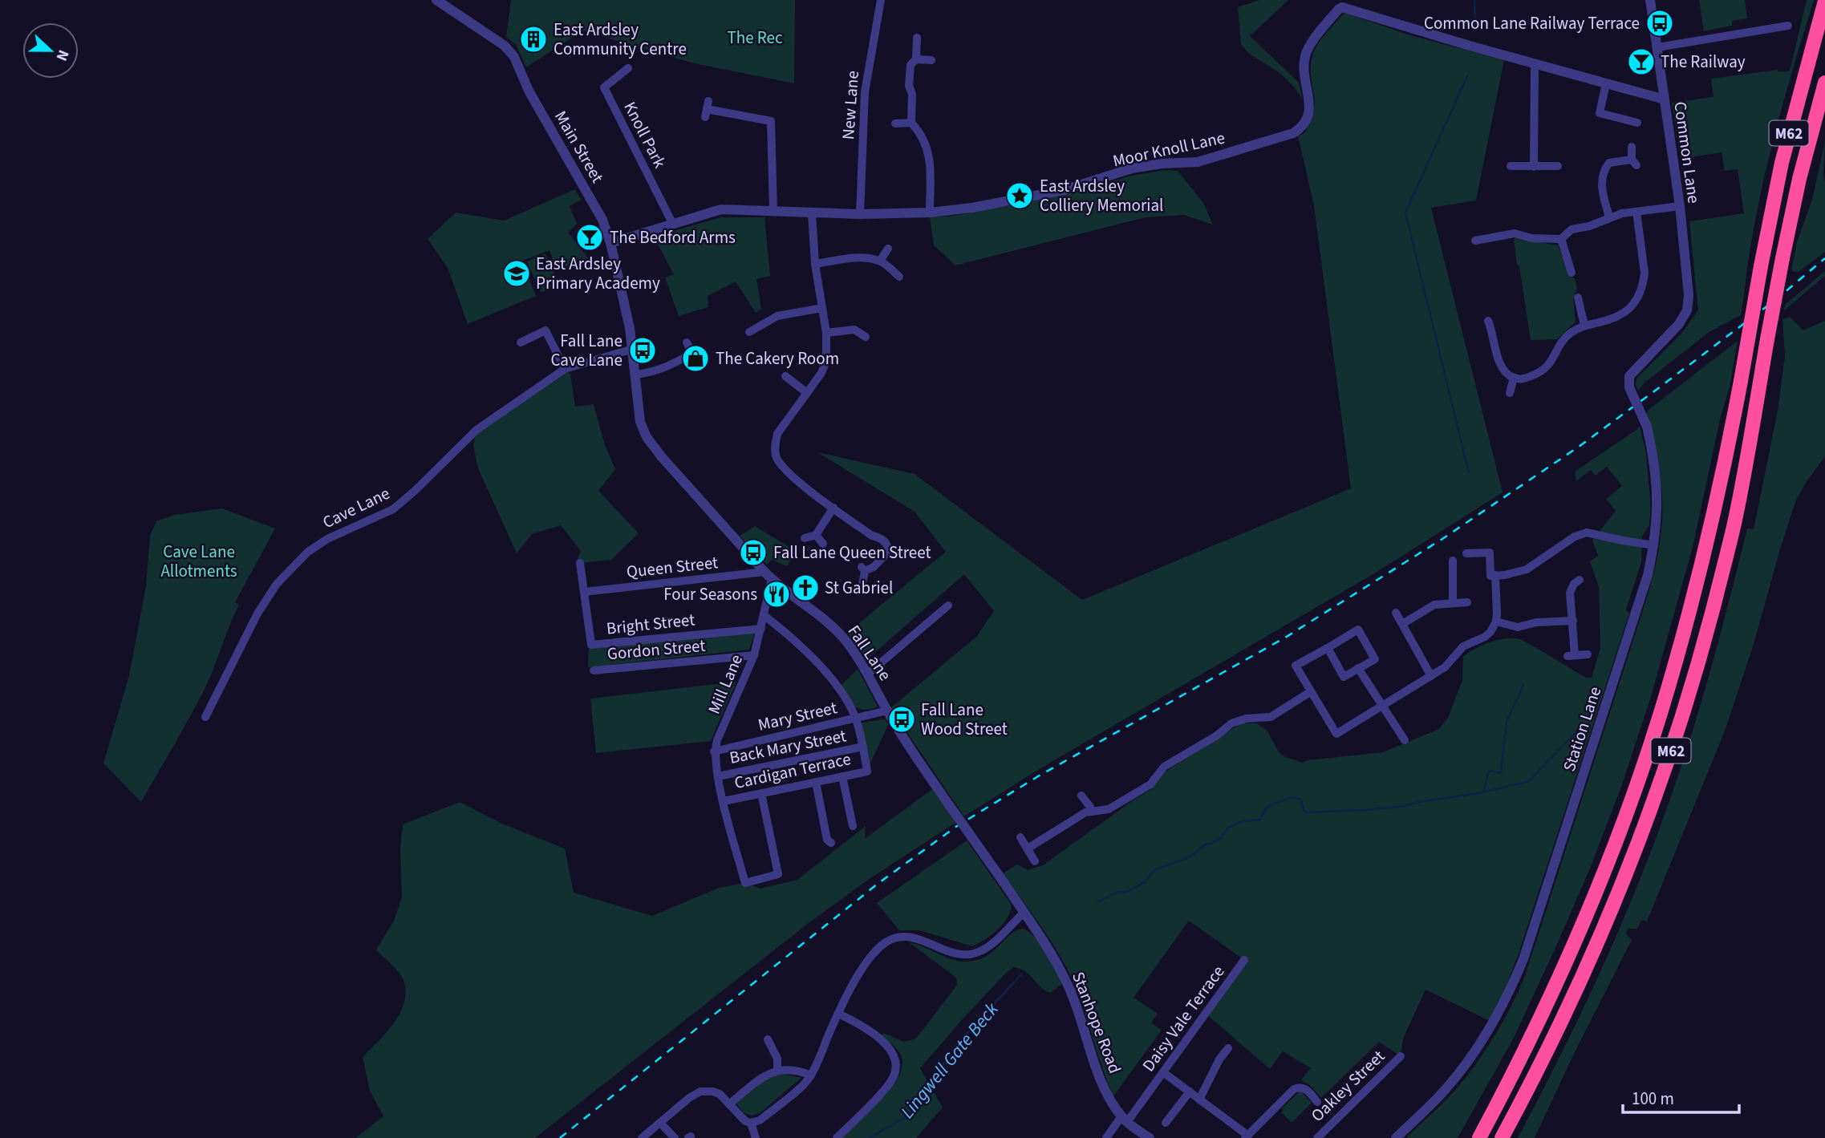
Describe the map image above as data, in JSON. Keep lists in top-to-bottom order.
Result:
{
  "streets": {
    "highway": ["M62"],
    "street": [
      "New Lane",
      "Knoll Park",
      "Main Street",
      "Moor Knoll Lane",
      "Common Lane",
      "Cave Lane",
      "Queen Street",
      "Bright Street",
      "Gordon Street",
      "Fall Lane",
      "Mill Lane",
      "Mary Street",
      "Station Lane",
      "Back Mary Street",
      "Cardigan Terrace",
      "Daisy Vale Terrace",
      "Stanhope Road",
      "Oakley Street"
    ]
  },
  "crossings": [
    ["New Lane", "Moor Knoll Lane"],
    ["Knoll Park", "Moor Knoll Lane"],
    ["Main Street", "Moor Knoll Lane"],
    ["Main Street", "Cave Lane"],
    ["Main Street", "Fall Lane"],
    ["Moor Knoll Lane", "Common Lane"],
    ["Common Lane", "Station Lane"],
    ["Cave Lane", "Fall Lane"],
    ["Queen Street", "Bright Street"],
    ["Queen Street", "Fall Lane"],
    ["Queen Street", "Mill Lane"],
    ["Bright Street", "Mill Lane"],
    ["Gordon Street", "Mill Lane"],
    ["Fall Lane", "Mill Lane"],
    ["Fall Lane", "Mary Street"],
    ["Fall Lane", "Stanhope Road"],
    ["Mill Lane", "Mary Street"],
    ["Mill Lane", "Back Mary Street"],
    ["Mill Lane", "Cardigan Terrace"],
    ["Back Mary Street", "Cardigan Terrace"],
    ["Daisy Vale Terrace", "Stanhope Road"]
  ],
  "water": ["Lingwell Gate Beck"],
  "parks": ["The Rec", "Cave Lane Allotments"],
  "places": {
    "bus stop": [
      "Common Lane Railway Terrace",
      "Fall Lane Cave Lane",
      "Fall Lane Queen Street",
      "Fall Lane Wood Street"
    ],
    "building": ["East Ardsley Community Centre"],
    "bar": ["The Railway", "The Bedford Arms"],
    "place": ["East Ardsley Colliery Memorial"],
    "school or university": ["East Ardsley Primary Academy"],
    "shop": ["The Cakery Room"],
    "church": ["St Gabriel"],
    "restaurant": ["Four Seasons"]
  },
  "scale_bar": "100 m",
  "north": "right"
}
